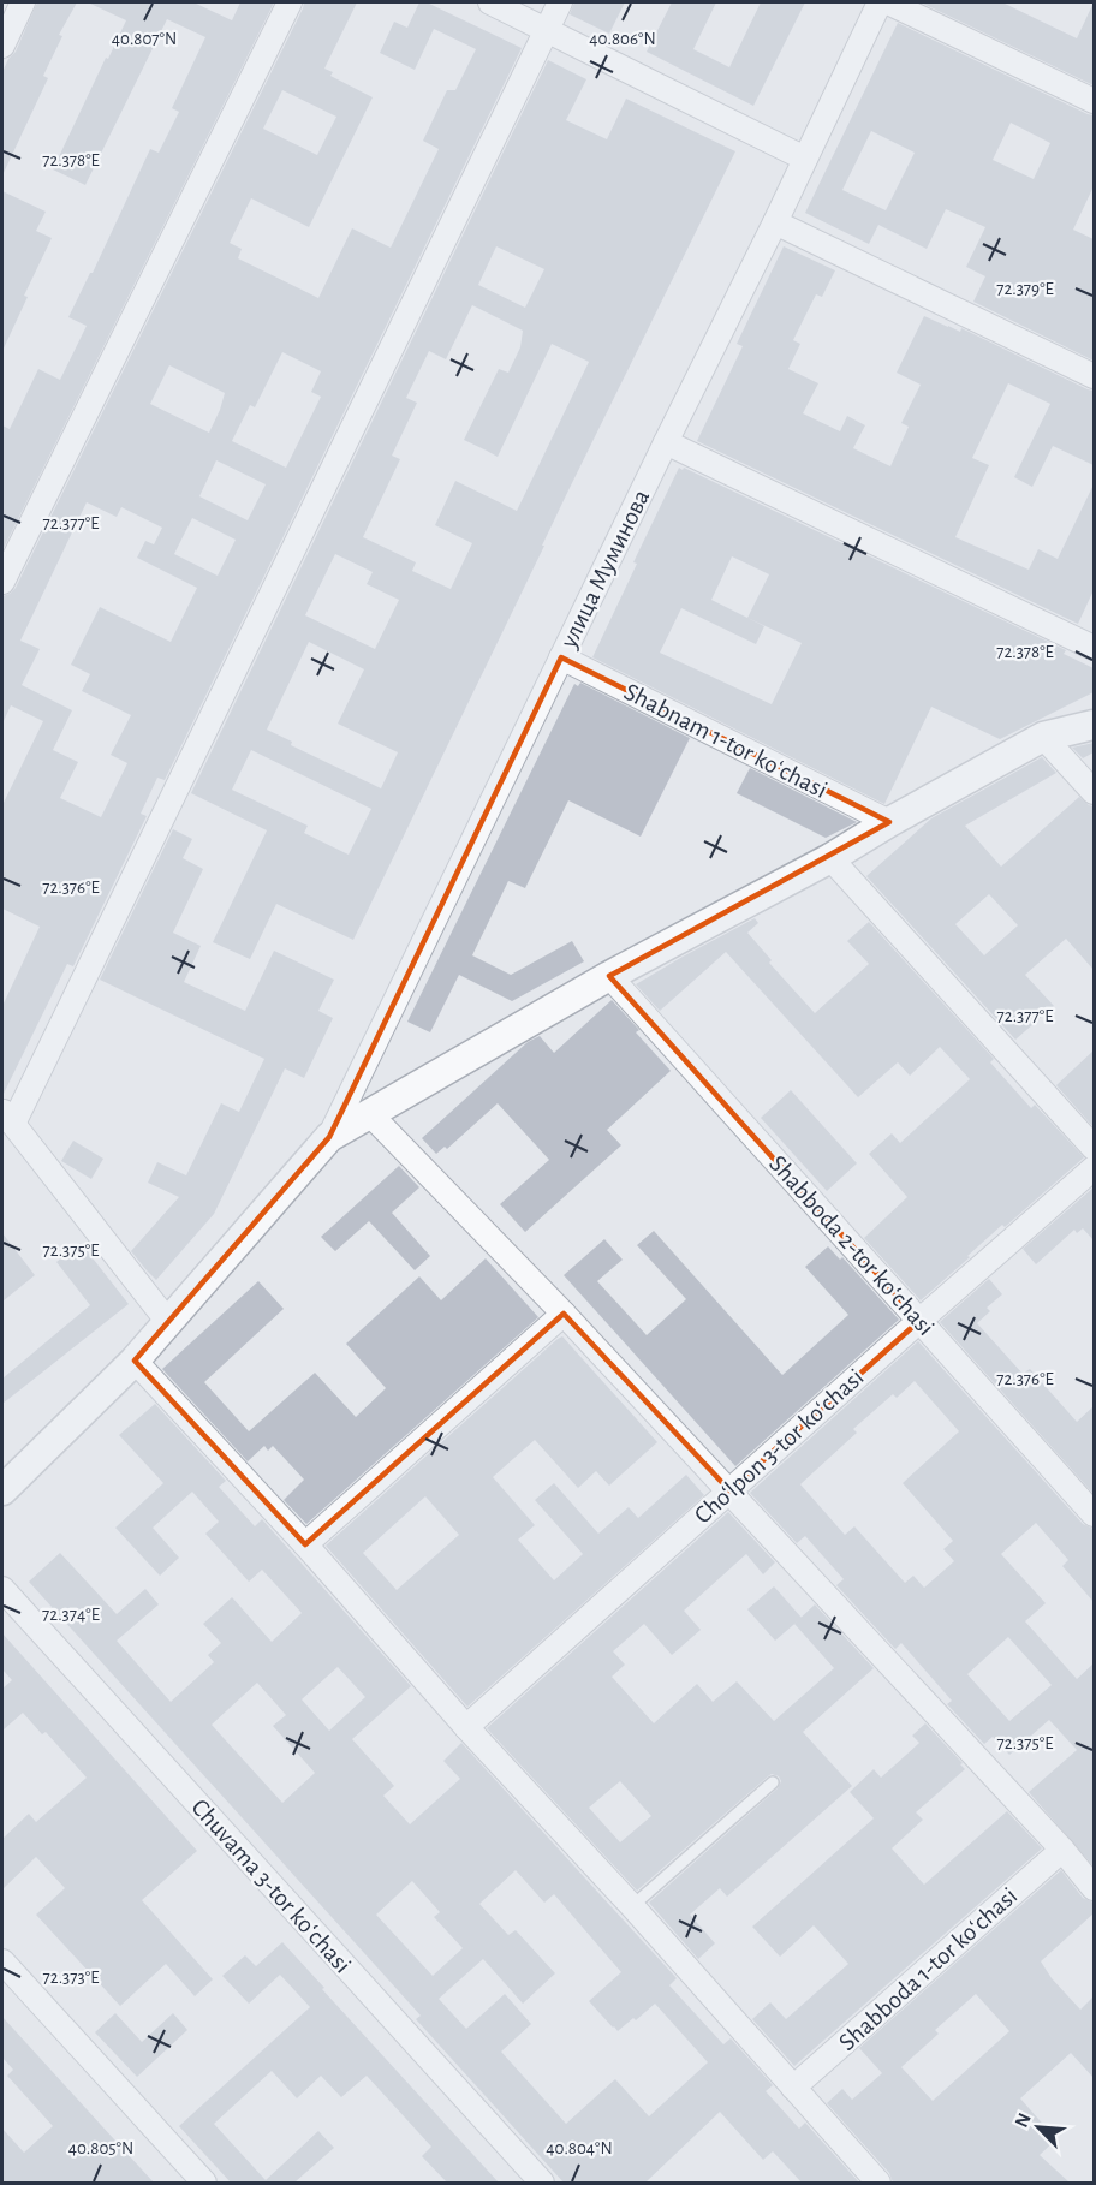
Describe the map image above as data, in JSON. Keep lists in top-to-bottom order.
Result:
{
  "streets": {
    "street": [
      "улица Муминова",
      "Shabnam 1-tor koʻchasi",
      "Shabboda 2-tor koʻchasi",
      "Cho‘lpon 3-tor koʻchasi",
      "Chuvama 3-tor koʻchasi",
      "Shabboda 1-tor koʻchasi"
    ]
  },
  "crossings": [
    ["улица Муминова", "Shabnam 1-tor koʻchasi"],
    ["Shabboda 2-tor koʻchasi", "Cho‘lpon 3-tor koʻchasi"]
  ],
  "north": "top left",
  "coordinates": [
    "40.807°N",
    "40.806°N",
    "72.378°E",
    "72.379°E",
    "72.377°E",
    "72.376°E",
    "72.375°E",
    "72.374°E",
    "72.373°E",
    "40.805°N",
    "40.804°N"
  ]
}
